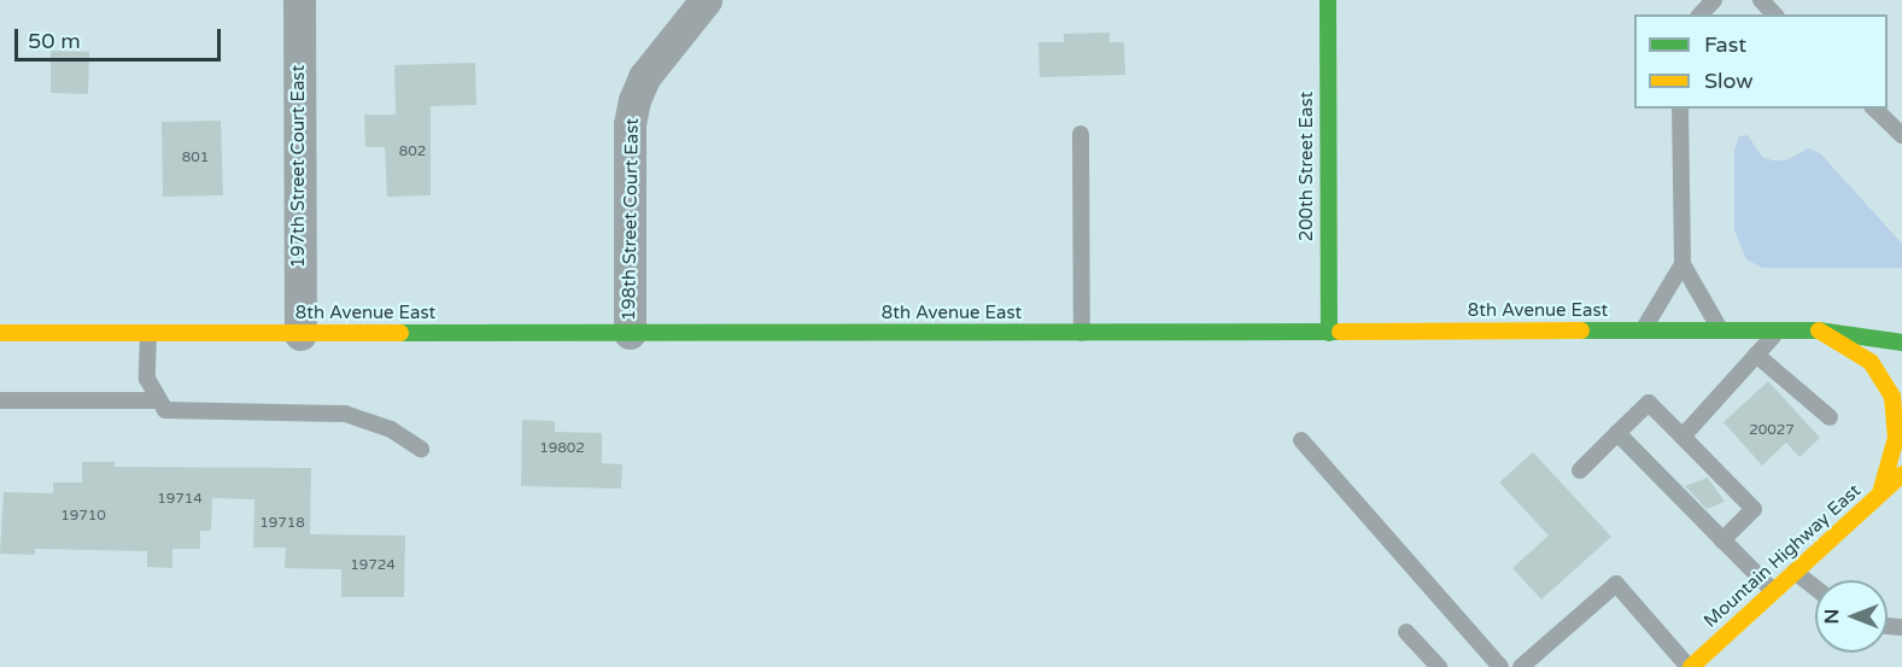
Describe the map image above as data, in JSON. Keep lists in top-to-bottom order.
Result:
{
  "streets": {
    "street": [
      "197th Street Court East",
      "200th Street East",
      "198th Street Court East",
      "8th Avenue East",
      "Mountain Highway East"
    ]
  },
  "crossings": [
    ["197th Street Court East", "8th Avenue East"],
    ["200th Street East", "8th Avenue East"],
    ["198th Street Court East", "8th Avenue East"]
  ],
  "house_numbers": [
    "802",
    "801",
    "20027",
    "19802",
    "19714",
    "19710",
    "19718",
    "19724"
  ],
  "legend": ["Fast", "Slow"],
  "scale_bar": "50 m",
  "north": "left"
}
